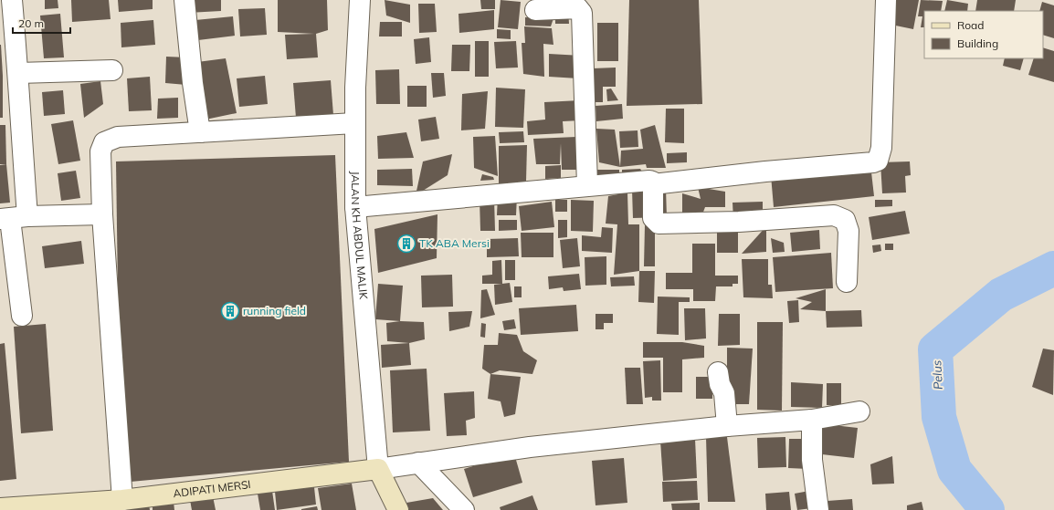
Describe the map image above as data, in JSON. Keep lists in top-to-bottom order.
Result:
{
  "streets": {
    "street": ["JALAN KH ABDUL MALIK", "ADIPATI MERSI"]
  },
  "crossings": [
    ["JALAN KH ABDUL MALIK", "ADIPATI MERSI"]
  ],
  "water": ["Pelus"],
  "places": {
    "building": ["TK ABA Mersi", "running field"]
  },
  "legend": ["Road", "Building"],
  "scale_bar": "20 m"
}
